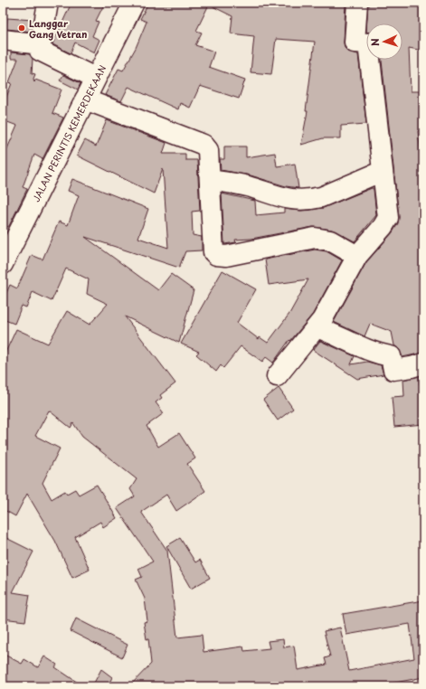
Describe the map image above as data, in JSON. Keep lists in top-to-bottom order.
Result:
{
  "streets": {
    "street": ["JALAN PERINTIS KEMERDEKAAN"]
  },
  "places": ["Langgar Gang Vetran"],
  "north": "left"
}
